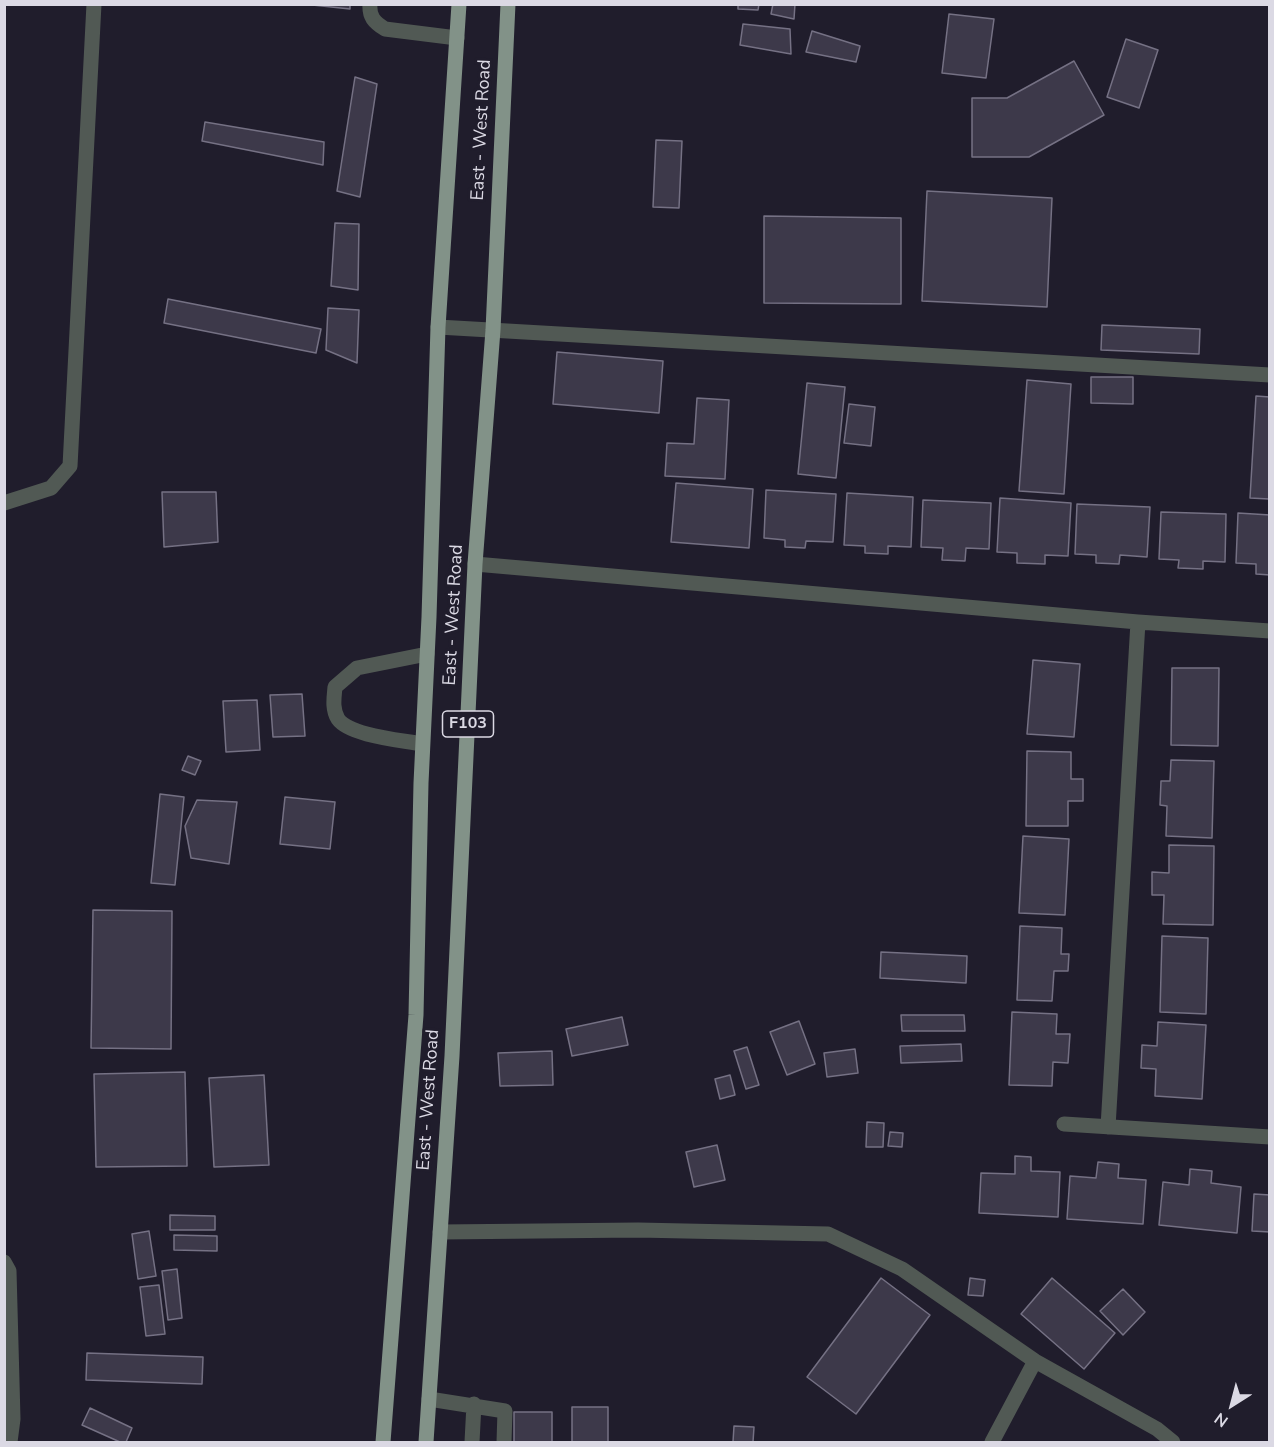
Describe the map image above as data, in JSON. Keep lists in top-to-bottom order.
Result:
{
  "streets": {
    "main road": ["East - West Road", "F103"]
  },
  "north": "bottom left"
}
